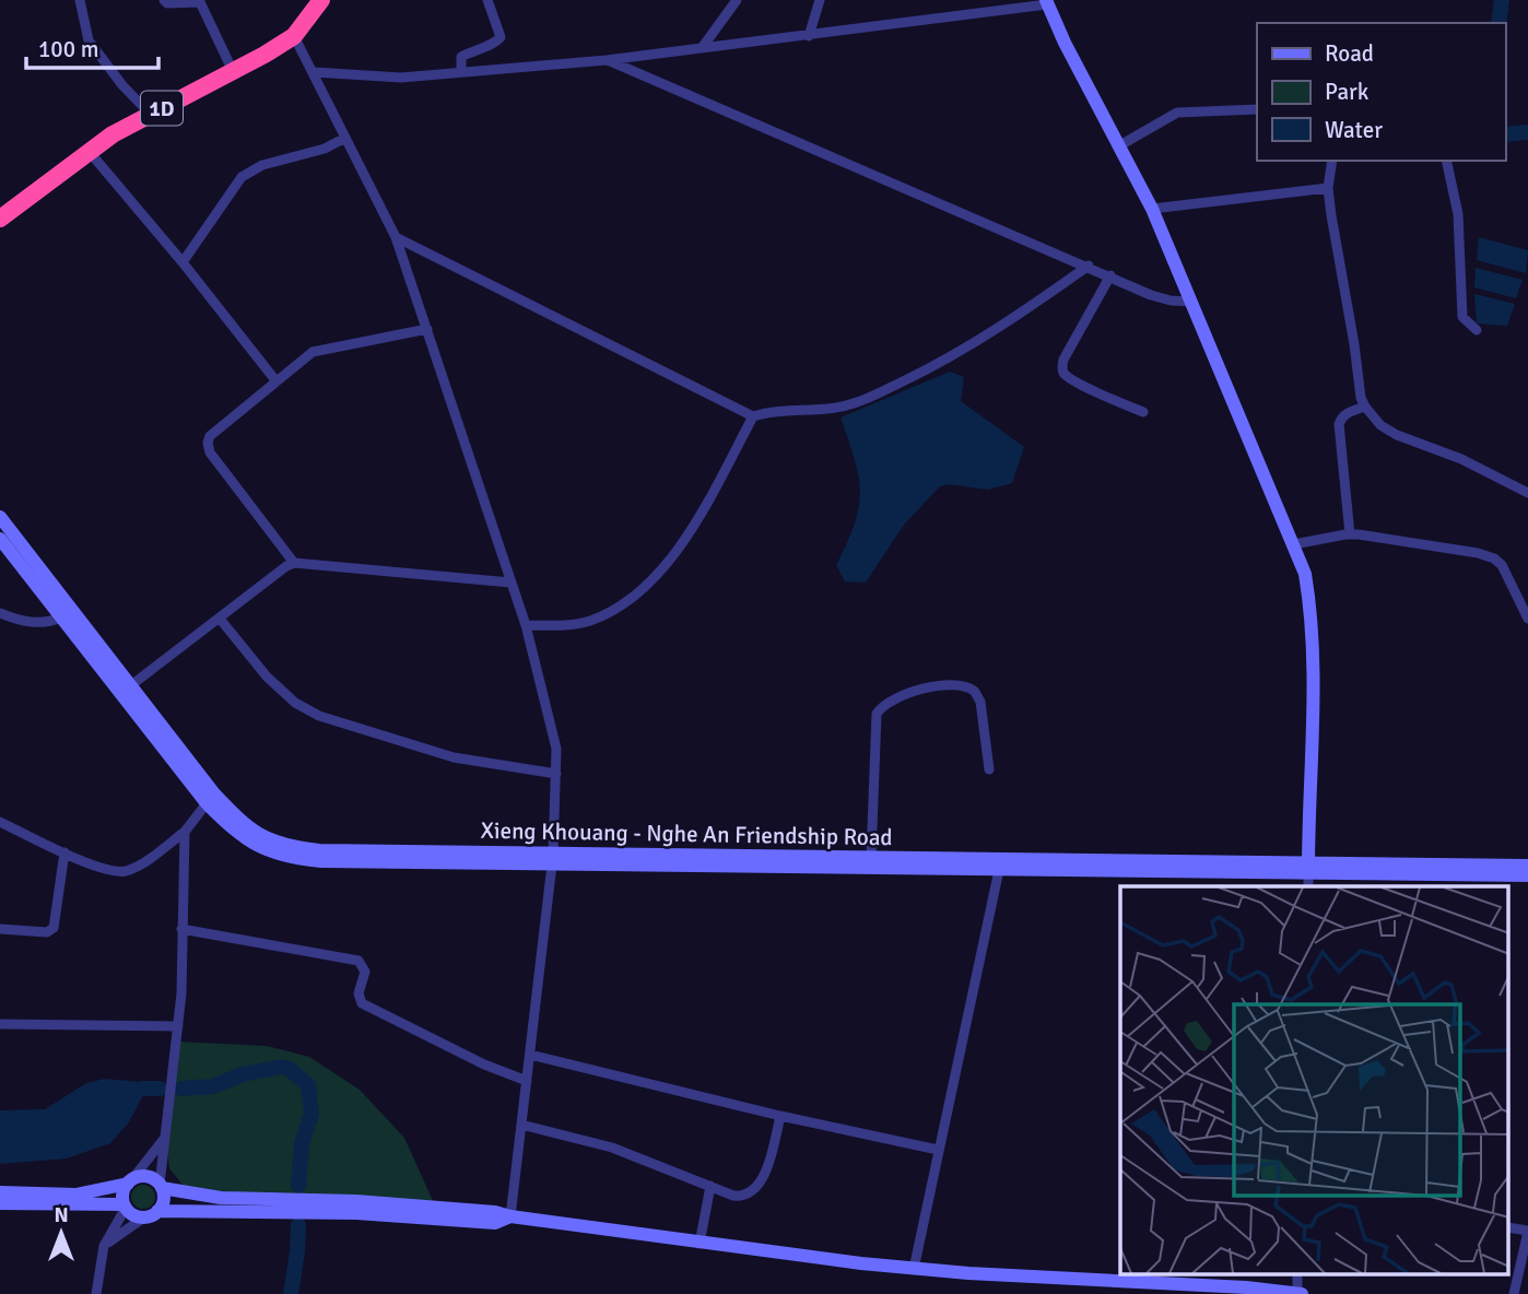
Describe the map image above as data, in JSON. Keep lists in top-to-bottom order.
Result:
{
  "streets": {
    "highway": ["1D"],
    "street": ["Xieng Khouang - Nghe An Friendship Road"]
  },
  "legend": ["Road", "Park", "Water"],
  "scale_bar": "100 m",
  "north": "top"
}
